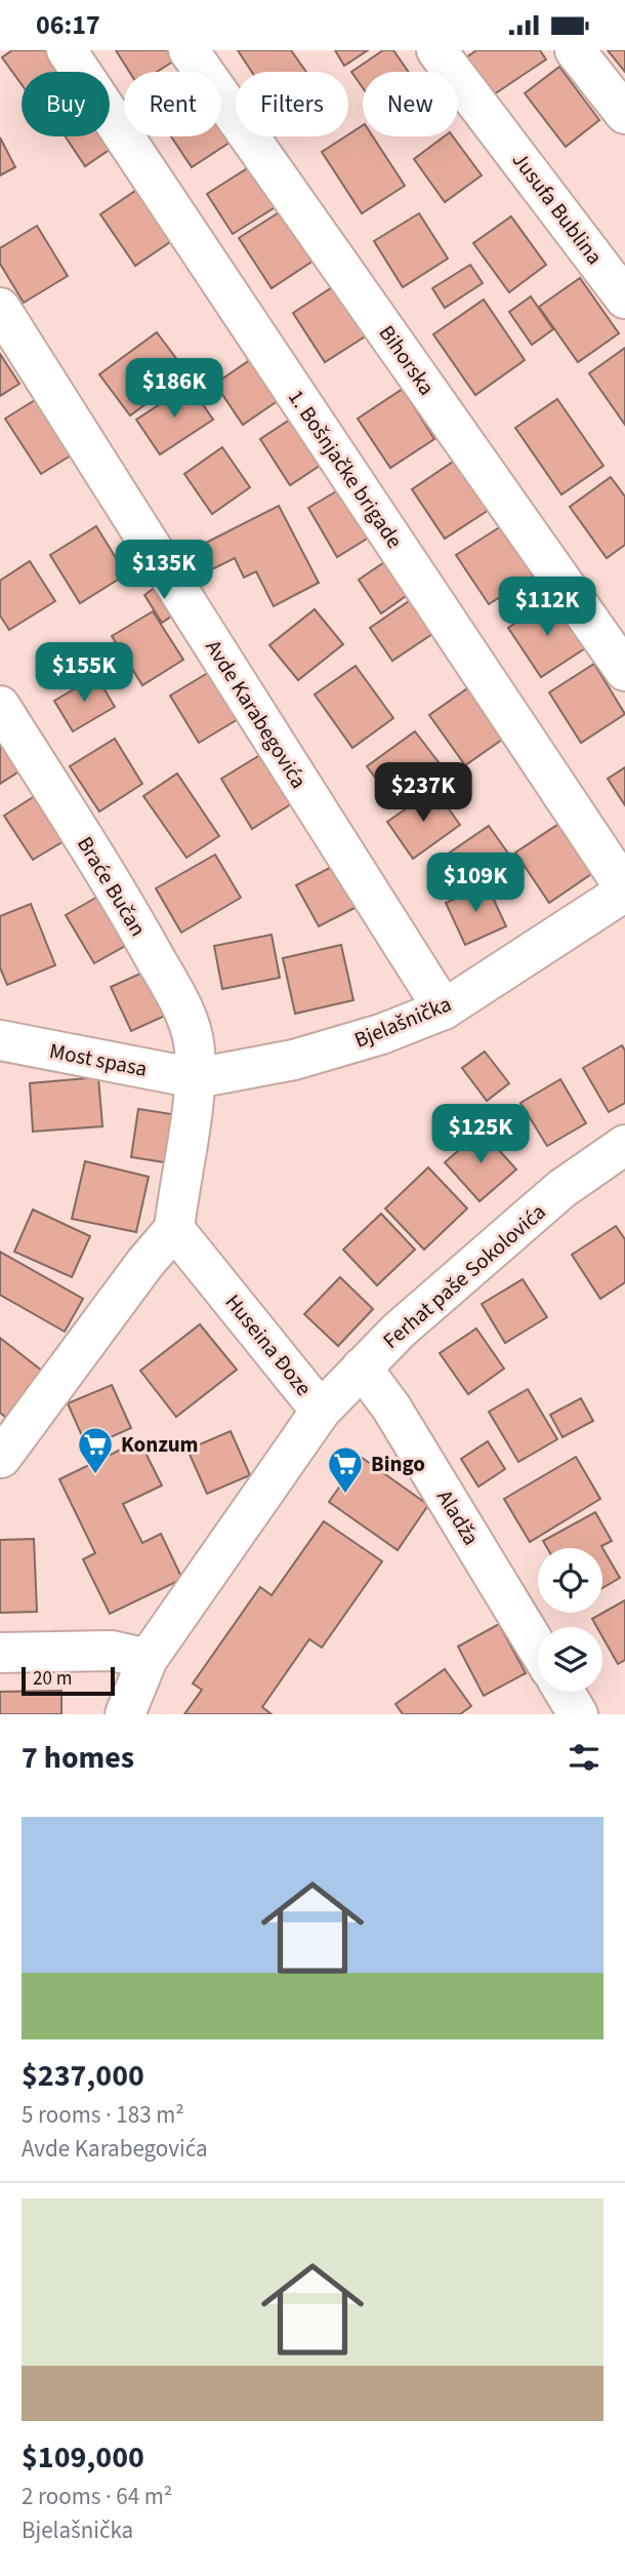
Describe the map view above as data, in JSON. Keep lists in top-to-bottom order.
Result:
{
  "streets": {
    "street": [
      "Jusufa Bublina",
      "Bihorska",
      "1. Bošnjačke brigade",
      "Avde Karabegovića",
      "Braće Bučan",
      "Bjelašnička",
      "Most spasa",
      "Ferhat paše Sokolovića",
      "Huseina Đoze",
      "Aladža"
    ]
  },
  "crossings": [
    ["1. Bošnjačke brigade", "Bjelašnička"],
    ["Avde Karabegovića", "Bjelašnička"],
    ["Braće Bučan", "Bjelašnička"],
    ["Braće Bučan", "Most spasa"],
    ["Bjelašnička", "Most spasa"],
    ["Ferhat paše Sokolovića", "Huseina Đoze"],
    ["Ferhat paše Sokolovića", "Aladža"]
  ],
  "places": {
    "supermarket": ["Konzum", "Bingo"]
  },
  "scale_bar": "20 m",
  "page": {
    "status": "06:17",
    "chip": [
      "Buy",
      "Rent",
      "Filters",
      "New"
    ],
    "price": [
      "$186K",
      "$135K",
      "$112K",
      "$155K",
      "$237K",
      "$109K",
      "$125K"
    ],
    "scale": "20 m",
    "heading": "7 homes",
    "list": [
      {
        "name": "$237,000",
        "note": "5 rooms · 183 m² · Avde Karabegovića"
      },
      {
        "name": "$109,000",
        "note": "2 rooms · 64 m² · Bjelašnička"
      }
    ]
  }
}
